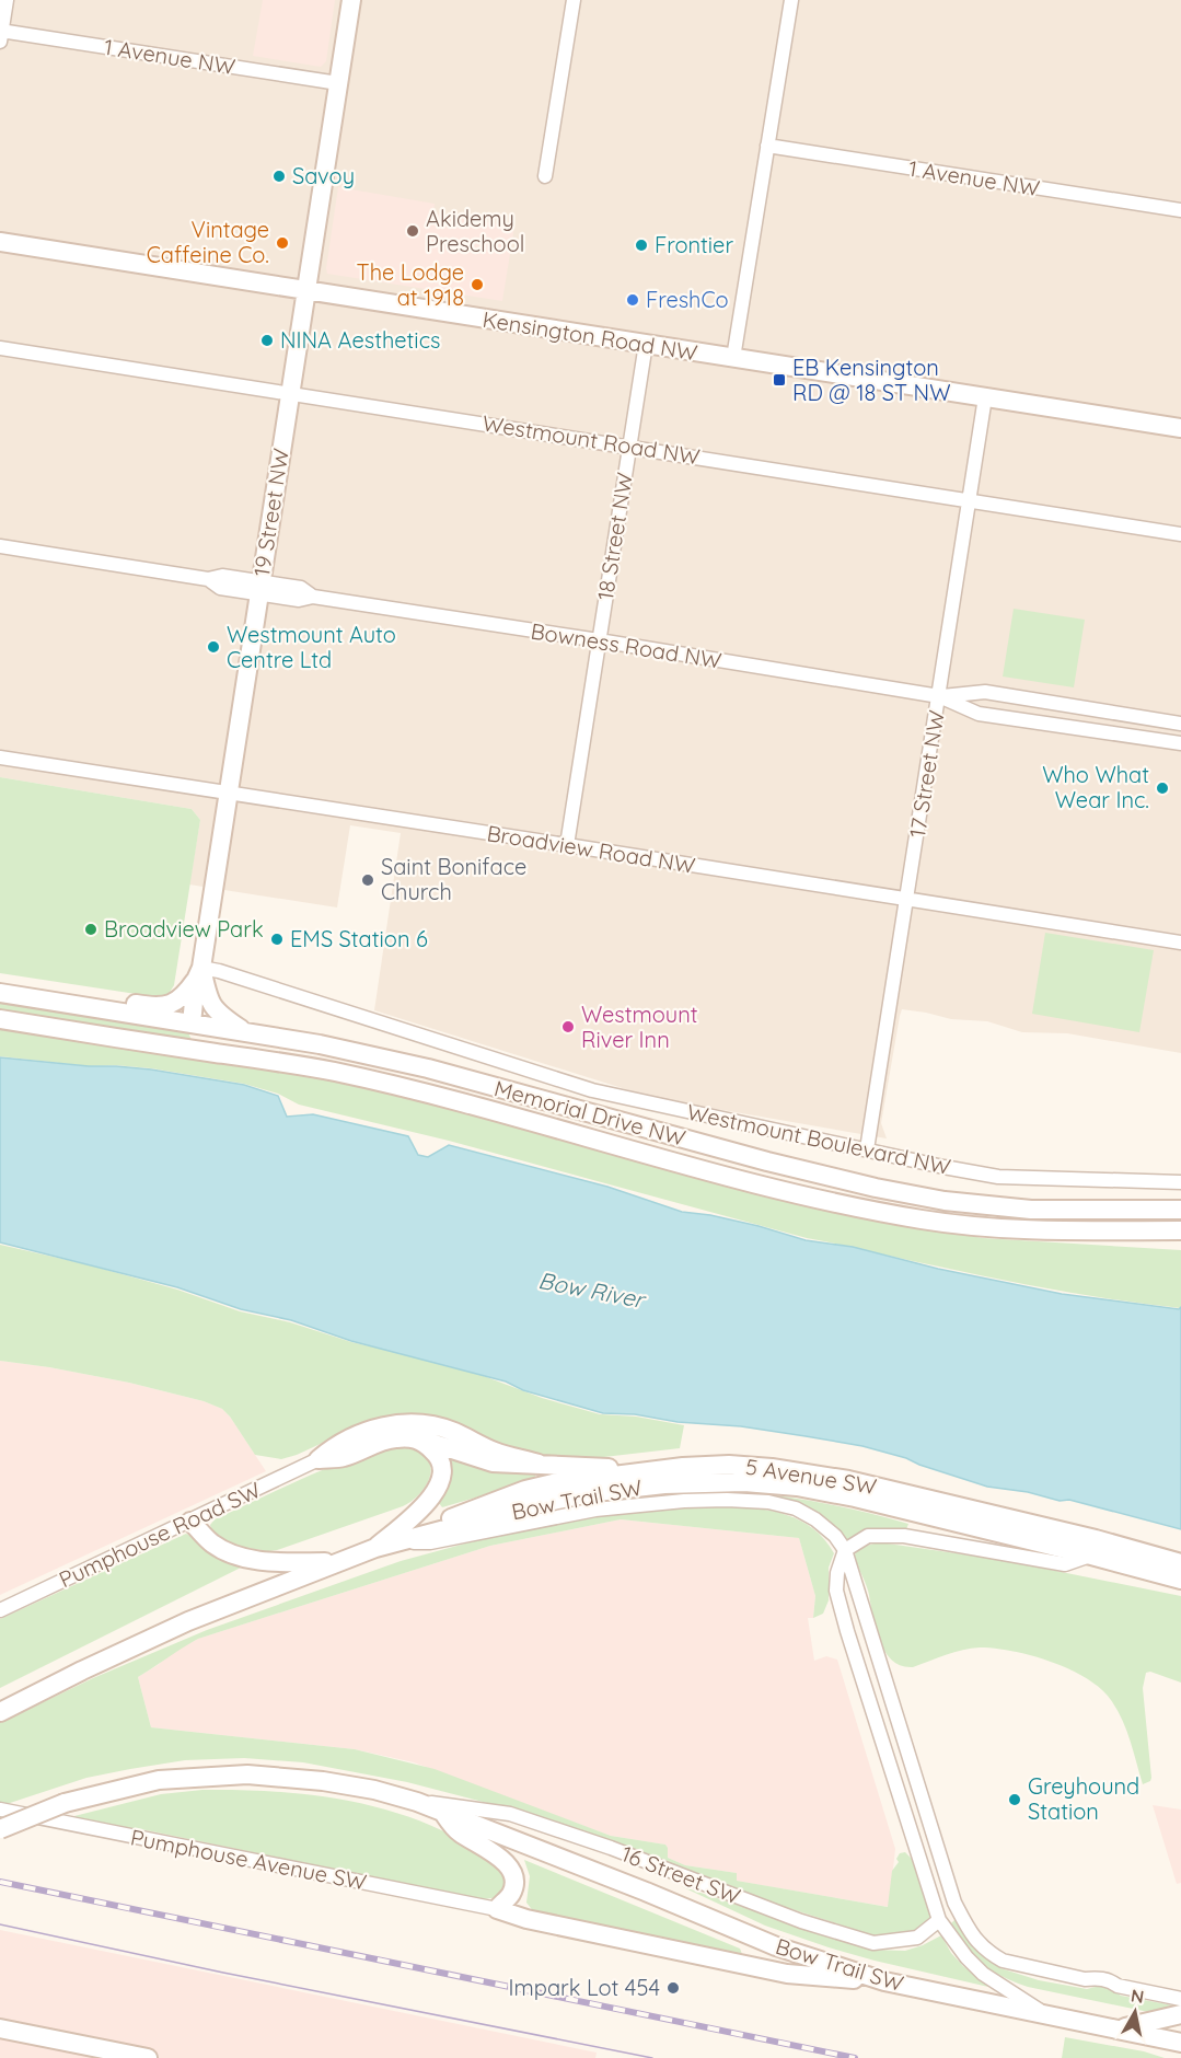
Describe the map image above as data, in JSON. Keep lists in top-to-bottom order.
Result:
{
  "streets": {
    "main road": [
      "Kensington Road NW",
      "19 Street NW",
      "Memorial Drive NW",
      "5 Avenue SW",
      "Bow Trail SW"
    ],
    "street": [
      "1 Avenue NW",
      "Westmount Road NW",
      "18 Street NW",
      "Bowness Road NW",
      "17 Street NW",
      "Broadview Road NW",
      "Westmount Boulevard NW",
      "Pumphouse Road SW",
      "Pumphouse Avenue SW",
      "16 Street SW"
    ]
  },
  "crossings": [
    ["1 Avenue NW", "19 Street NW"],
    ["Kensington Road NW", "19 Street NW"],
    ["Kensington Road NW", "18 Street NW"],
    ["Kensington Road NW", "17 Street NW"],
    ["Westmount Road NW", "19 Street NW"],
    ["Westmount Road NW", "18 Street NW"],
    ["Westmount Road NW", "17 Street NW"],
    ["19 Street NW", "Bowness Road NW"],
    ["19 Street NW", "Broadview Road NW"],
    ["19 Street NW", "Memorial Drive NW"],
    ["19 Street NW", "Westmount Boulevard NW"],
    ["18 Street NW", "Bowness Road NW"],
    ["18 Street NW", "Broadview Road NW"],
    ["Bowness Road NW", "17 Street NW"],
    ["17 Street NW", "Broadview Road NW"],
    ["17 Street NW", "Westmount Boulevard NW"],
    ["5 Avenue SW", "Bow Trail SW"],
    ["Bow Trail SW", "16 Street SW"]
  ],
  "water": ["Bow River"],
  "places": {
    "other": [
      "Savoy",
      "Akidemy Preschool",
      "Vintage Caffeine Co.",
      "Frontier",
      "The Lodge at 1918",
      "FreshCo",
      "NINA Aesthetics",
      "Westmount Auto Centre Ltd",
      "Who What Wear Inc.",
      "Saint Boniface Church",
      "Broadview Park",
      "EMS Station 6",
      "Westmount River Inn",
      "Greyhound Station",
      "Impark Lot 454"
    ],
    "transit": ["EB Kensington RD @ 18 ST NW"]
  },
  "north": "top"
}
